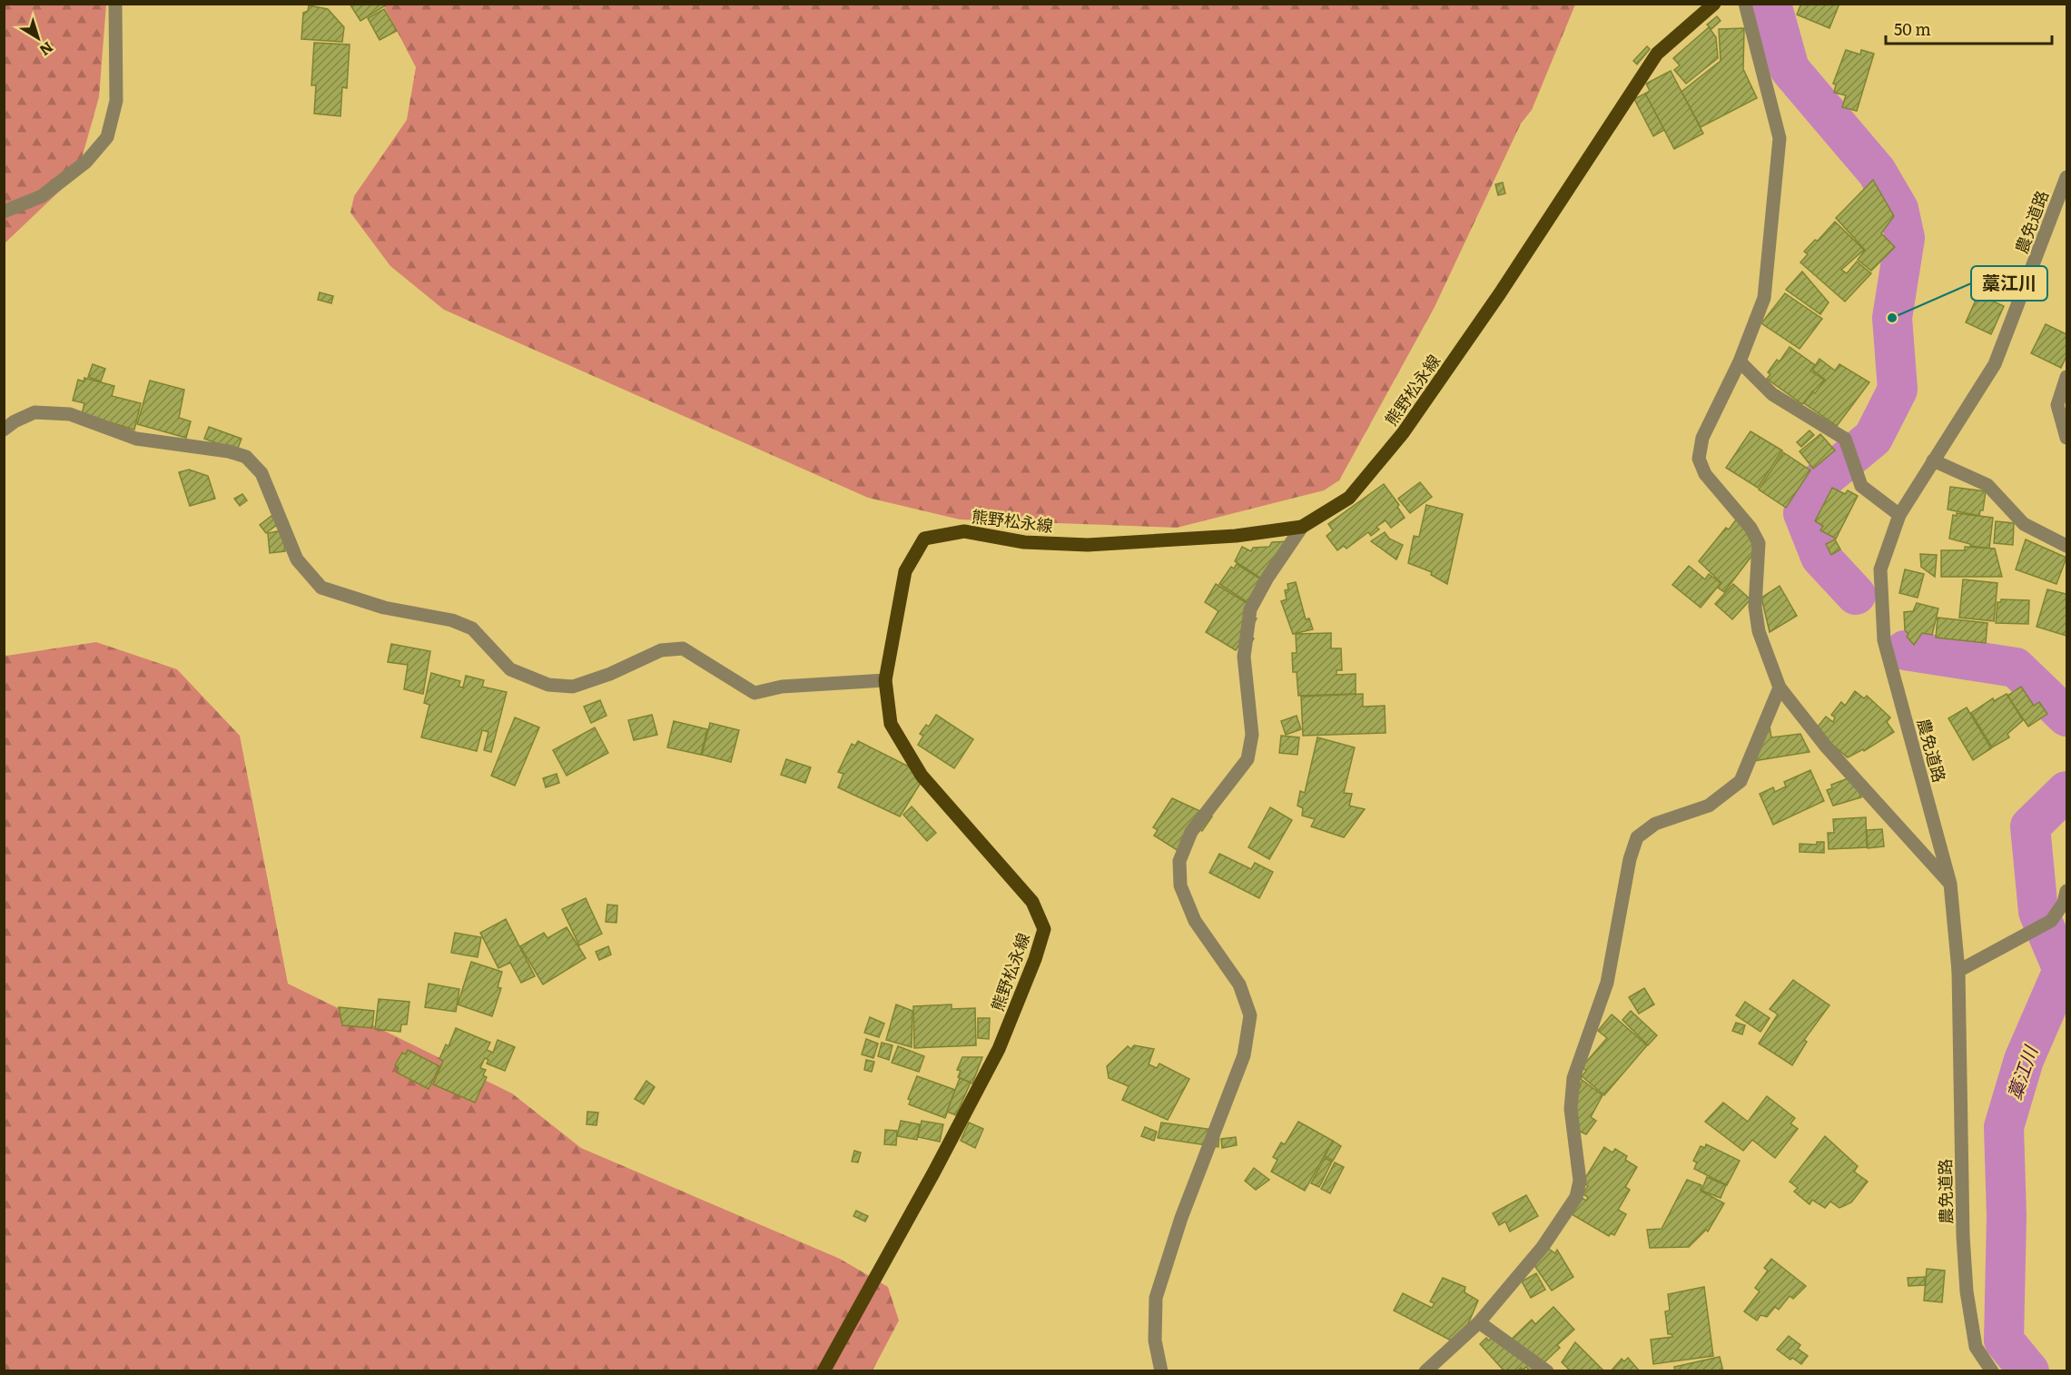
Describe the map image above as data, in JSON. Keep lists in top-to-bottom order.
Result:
{
  "streets": {
    "main road": ["熊野松永線"],
    "street": ["農免道路"]
  },
  "water": ["藁江川"],
  "places": ["藁江川"],
  "scale_bar": "50 m",
  "north": "bottom right"
}
